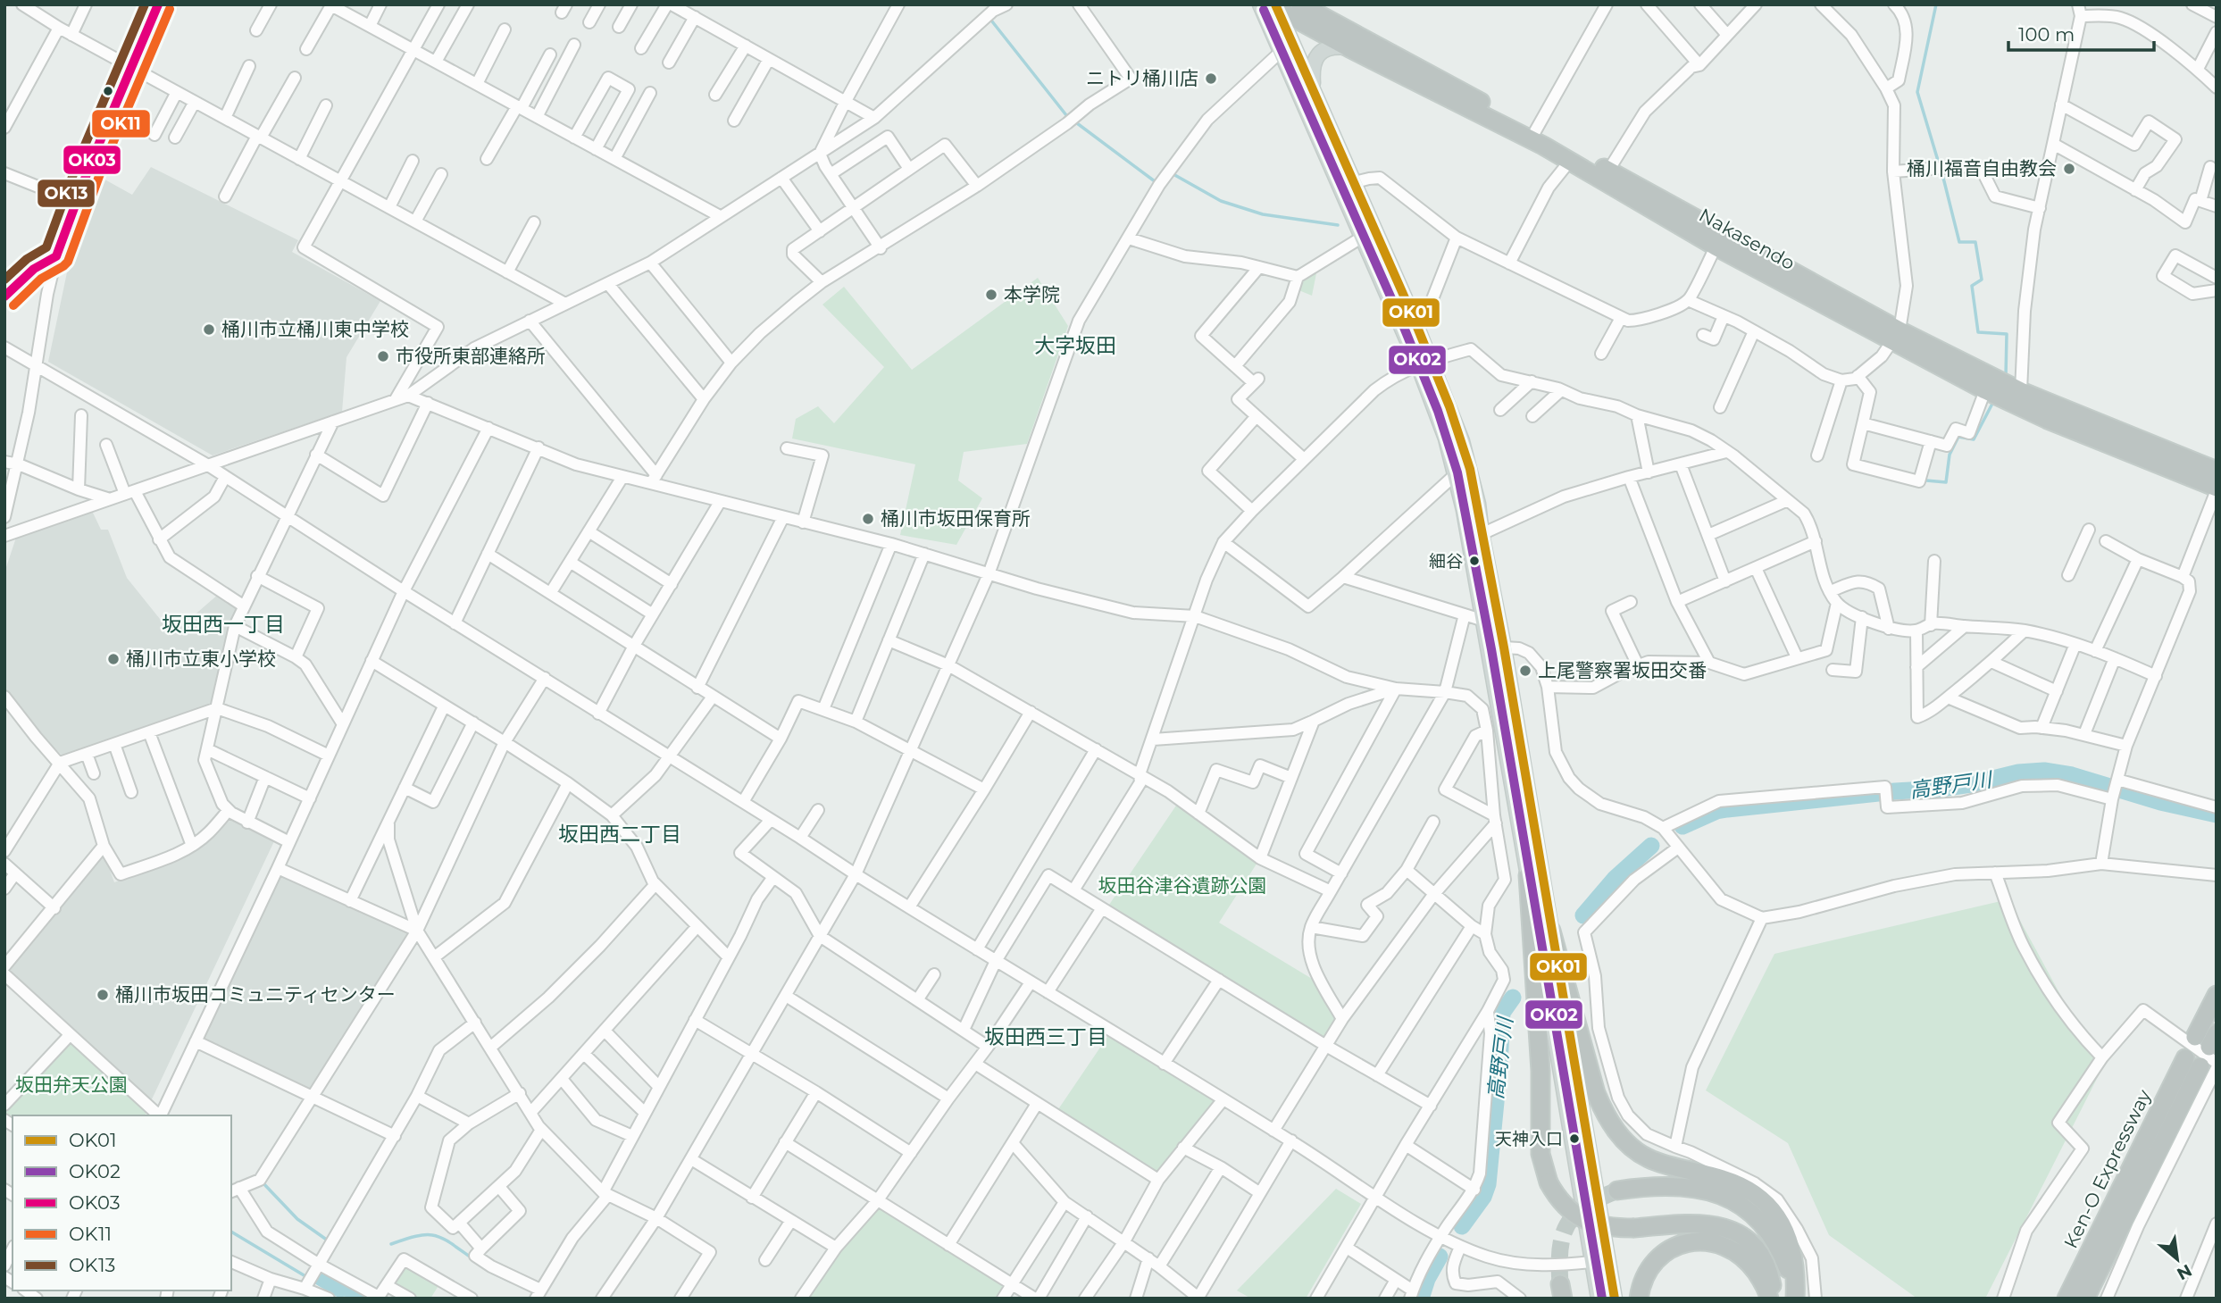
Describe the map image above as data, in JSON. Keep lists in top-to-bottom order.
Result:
{
  "streets": {
    "highway": ["Nakasendo", "Ken-O Expressway"]
  },
  "districts": [
    "大字坂田",
    "坂田西一丁目",
    "坂田西二丁目",
    "坂田西三丁目"
  ],
  "water": ["高野戸川"],
  "parks": ["坂田谷津谷遺跡公園", "坂田弁天公園"],
  "places": [
    "ニトリ桶川店",
    "桶川福音自由教会",
    "本学院",
    "桶川市立桶川東中学校",
    "市役所東部連絡所",
    "桶川市坂田保育所",
    "細谷",
    "桶川市立東小学校",
    "上尾警察署坂田交番",
    "桶川市坂田コミュニティセンター",
    "天神入口"
  ],
  "lines": [
    "transit line OK01",
    "transit line OK03",
    "transit line OK13",
    "transit line OK11",
    "transit line OK02"
  ],
  "legend": [
    "OK01",
    "OK02",
    "OK03",
    "OK11",
    "OK13"
  ],
  "scale_bar": "100 m",
  "north": "bottom right"
}
